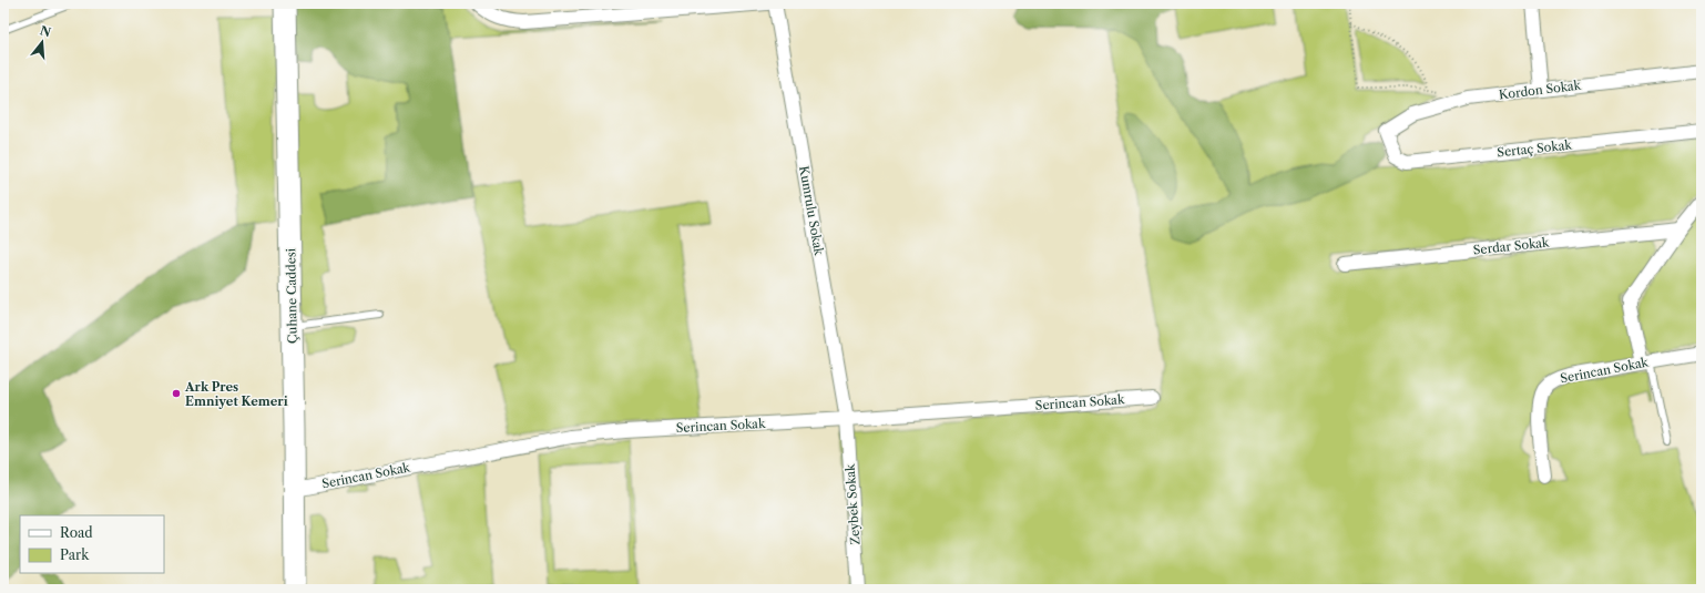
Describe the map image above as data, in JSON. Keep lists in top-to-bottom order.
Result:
{
  "streets": {
    "main road": ["Çuhane Caddesi"],
    "street": [
      "Kordon Sokak",
      "Sertaç Sokak",
      "Kumrulu Sokak",
      "Serdar Sokak",
      "Serincan Sokak",
      "Zeybek Sokak"
    ]
  },
  "crossings": [
    ["Kordon Sokak", "Sertaç Sokak"],
    ["Kumrulu Sokak", "Serincan Sokak"],
    ["Kumrulu Sokak", "Zeybek Sokak"],
    ["Çuhane Caddesi", "Serincan Sokak"],
    ["Serincan Sokak", "Zeybek Sokak"]
  ],
  "places": ["Ark Pres Emniyet Kemeri"],
  "legend": ["Road", "Park"],
  "north": "top"
}
